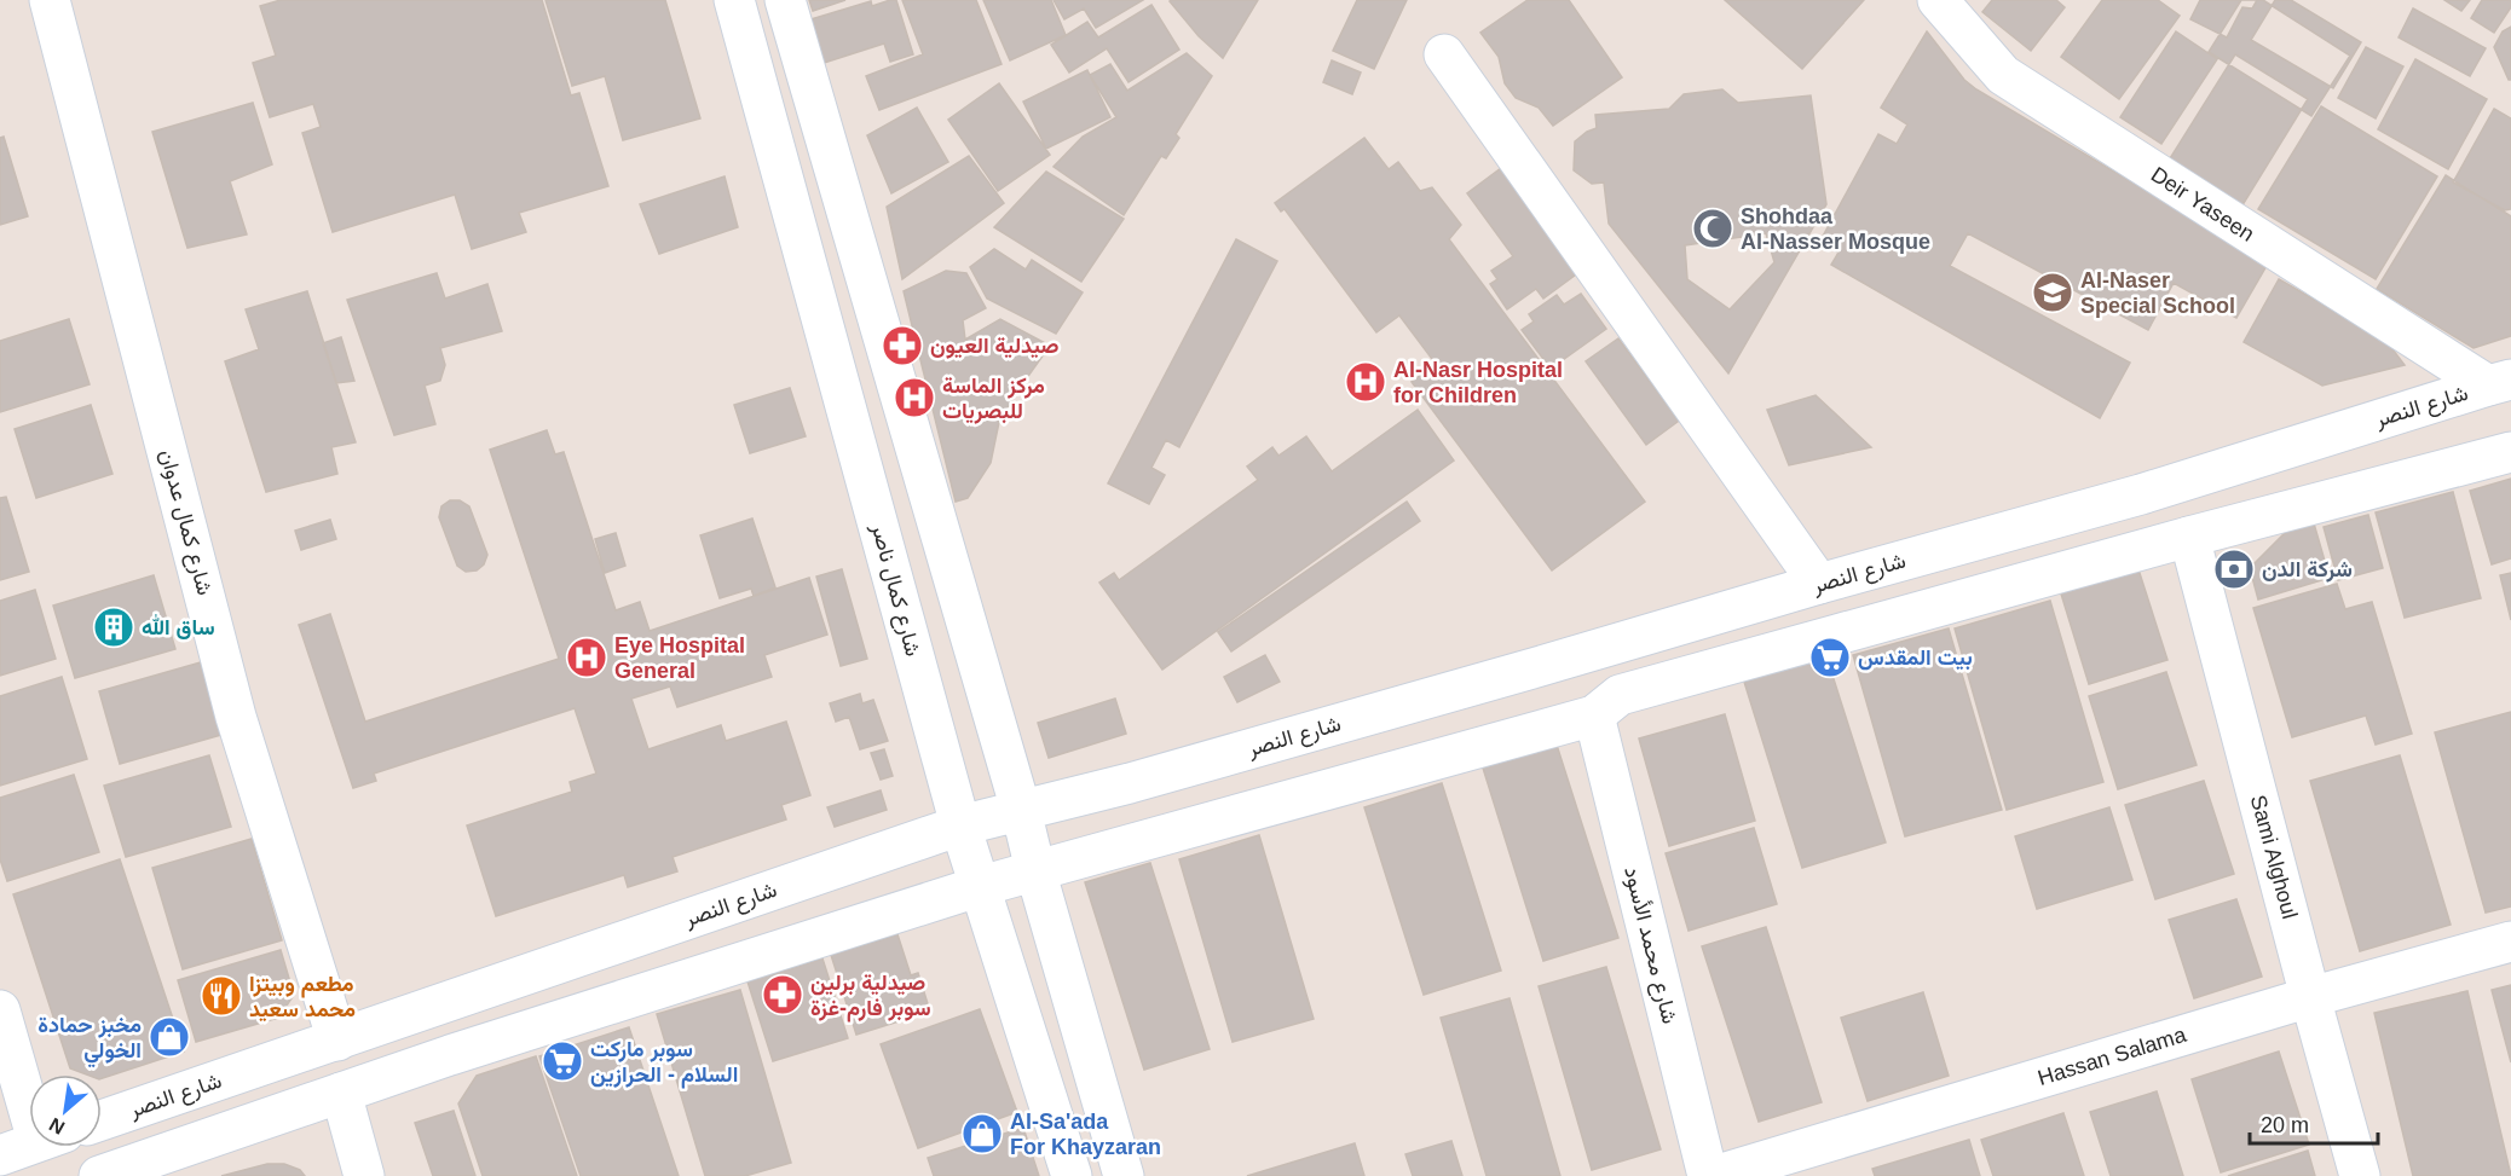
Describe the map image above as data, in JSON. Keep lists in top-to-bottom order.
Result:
{
  "streets": {
    "main road": [
      "Deir Yaseen",
      "شارع النصر",
      "شارع كمال عدوان",
      "شارع كمال ناصر",
      "Sami Alghoul",
      "شارع محمد الأسود",
      "Hassan Salama"
    ]
  },
  "crossings": [
    ["Deir Yaseen", "شارع النصر"],
    ["شارع النصر", "شارع كمال عدوان"],
    ["شارع النصر", "شارع كمال ناصر"],
    ["Sami Alghoul", "Hassan Salama"]
  ],
  "places": {
    "mosque": ["Shohdaa Al-Nasser Mosque"],
    "school or university": ["Al-Naser Special School"],
    "pharmacy": ["صيدلية العيون", "صيدلية برلين سوبر فارم-غزة"],
    "hospital": ["Al-Nasr Hospital for Children", "مركز الماسة للبصريات", "Eye Hospital General"],
    "bank": ["شركة الدن"],
    "building": ["ساق الله"],
    "supermarket": ["بيت المقدس", "سوبر ماركت السلام - الحرازين"],
    "restaurant": ["مطعم وبيتزا محمد سعيد"],
    "shop": ["مخبز حمادة الخولي", "Al-Sa'ada For Khayzaran"]
  },
  "scale_bar": "20 m",
  "north": "bottom left"
}
